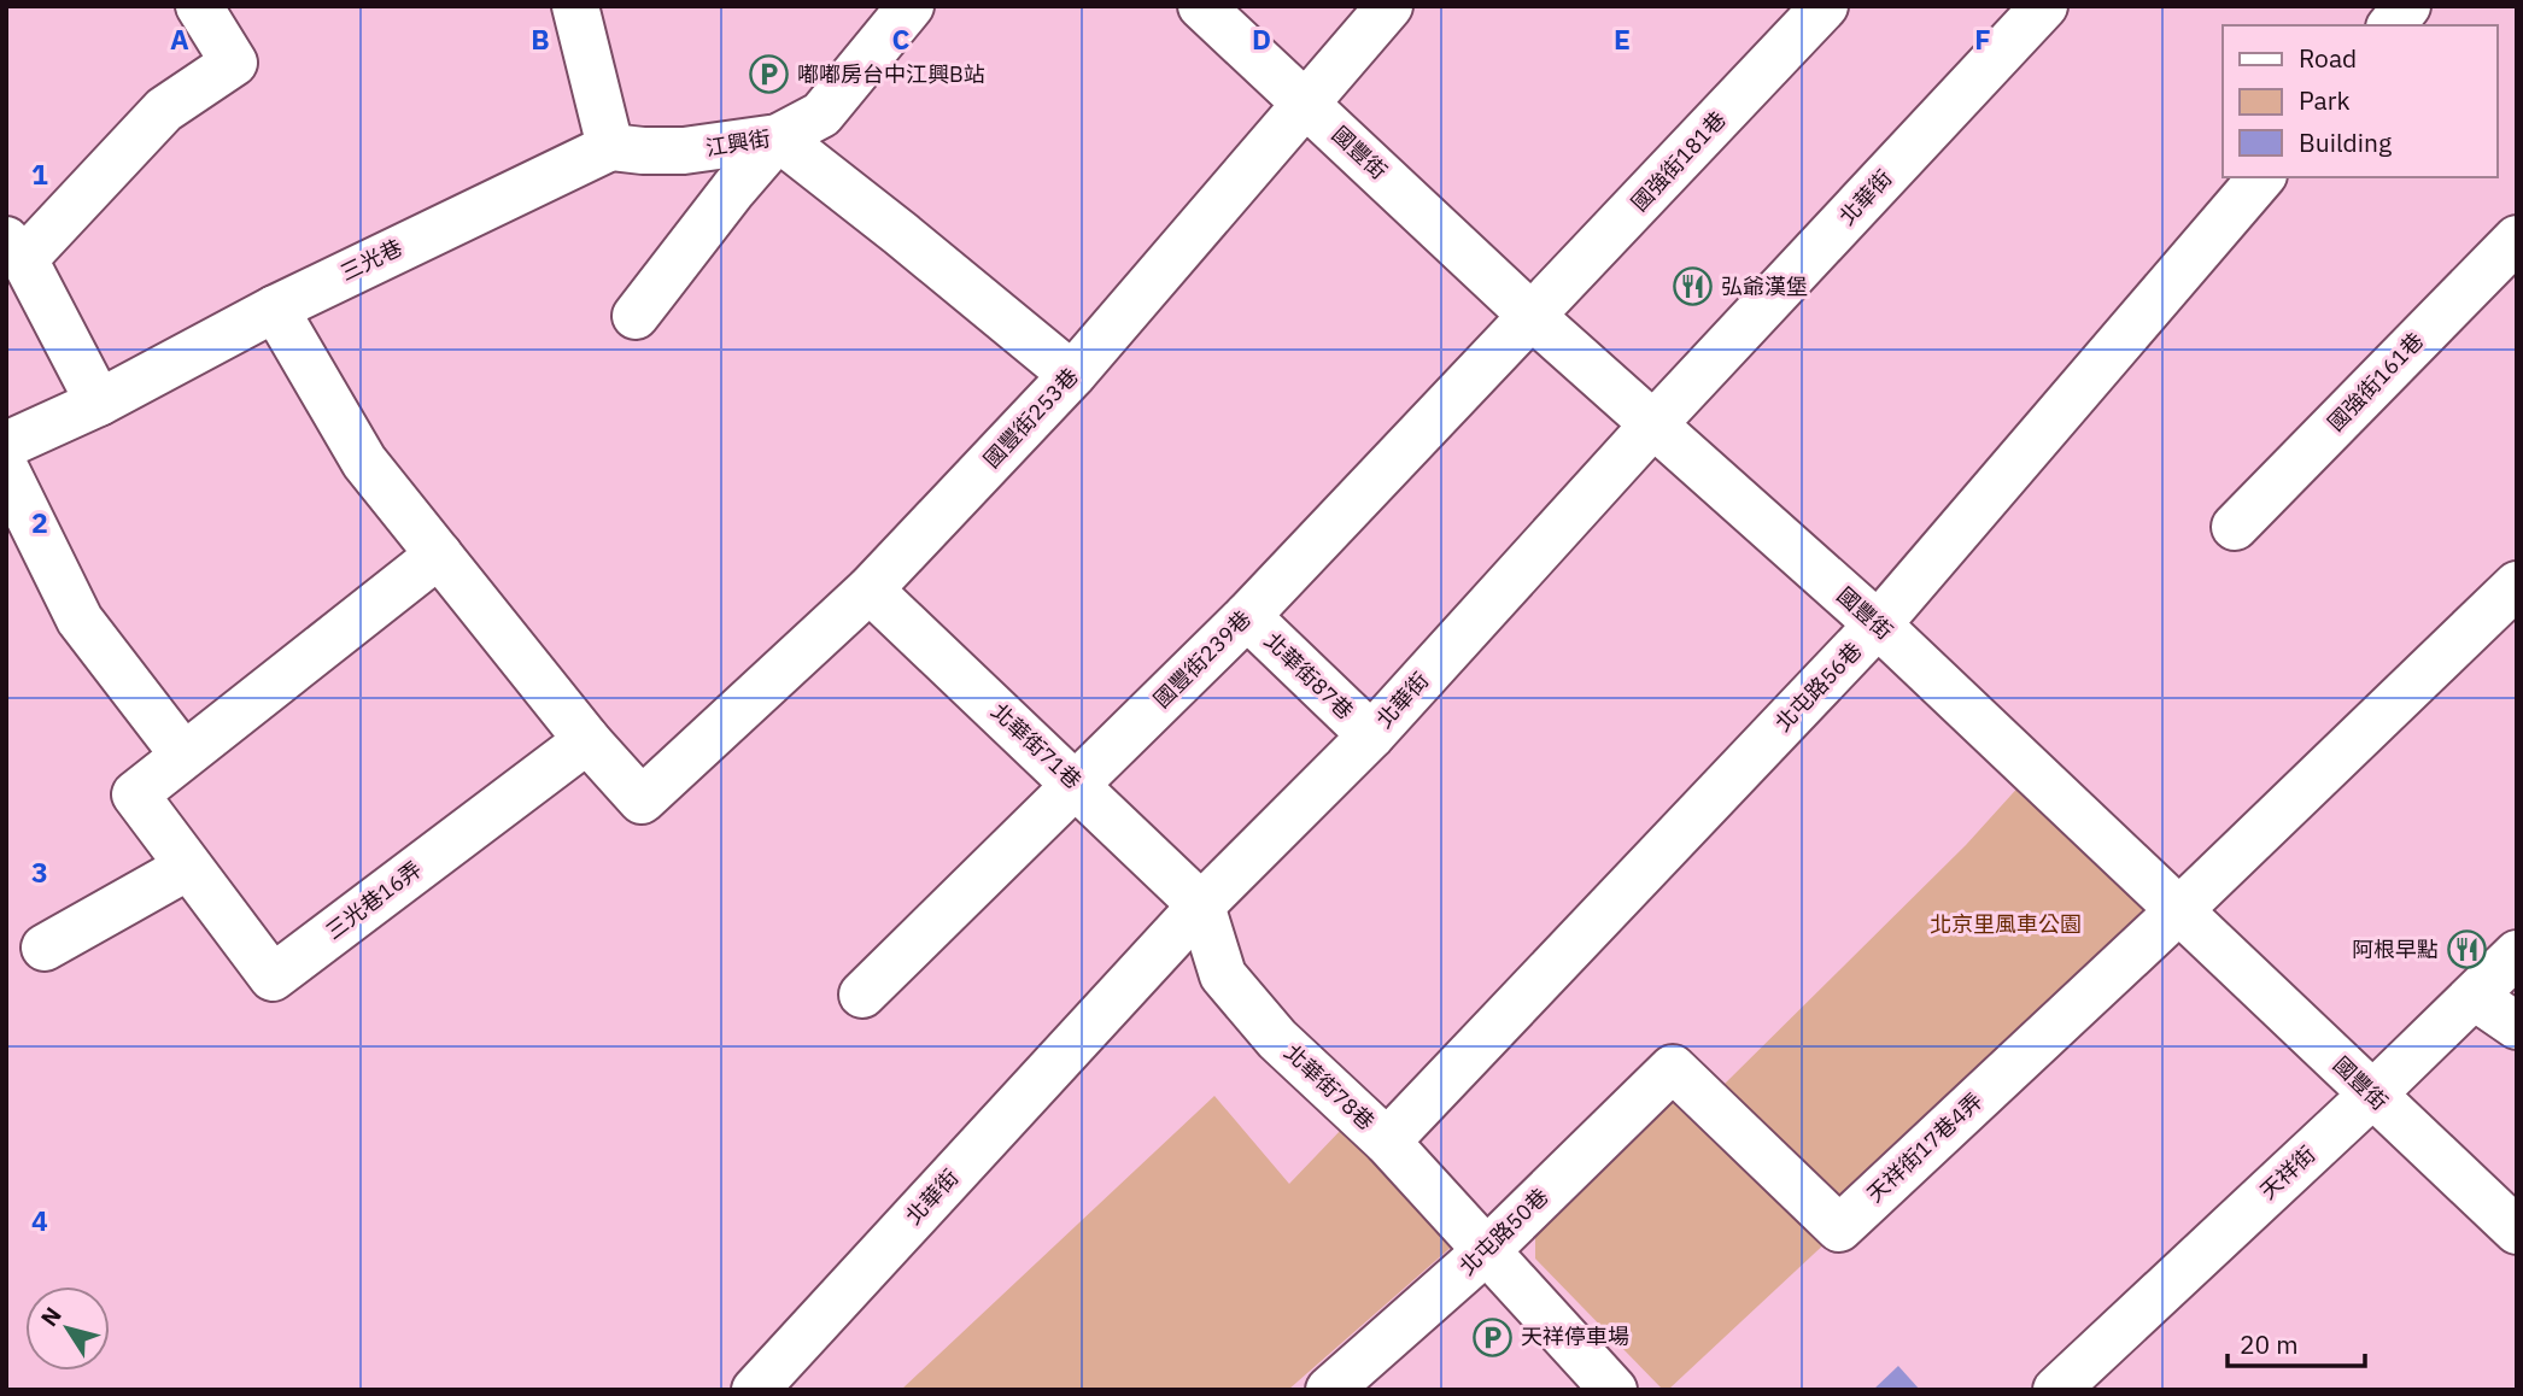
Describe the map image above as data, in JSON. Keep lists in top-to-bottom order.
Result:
{
  "streets": {
    "street": [
      "江興街",
      "國豐街",
      "國強街181巷",
      "北華街",
      "三光巷",
      "國強街161巷",
      "國豐街253巷",
      "國豐街239巷",
      "北華街87巷",
      "北屯路56巷",
      "北華街71巷",
      "三光巷16弄",
      "北華街78巷",
      "天祥街17巷4弄",
      "天祥街",
      "北屯路50巷"
    ]
  },
  "crossings": [
    ["江興街", "三光巷"],
    ["國豐街", "國強街181巷"],
    ["國豐街", "北華街"],
    ["國豐街", "國豐街253巷"],
    ["國豐街", "國豐街239巷"],
    ["國豐街", "北屯路56巷"],
    ["國豐街", "天祥街17巷4弄"],
    ["國豐街", "天祥街"],
    ["國強街181巷", "國豐街239巷"],
    ["北華街", "北華街87巷"],
    ["北華街", "北華街71巷"],
    ["北華街", "北華街78巷"],
    ["國豐街253巷", "北華街71巷"],
    ["國豐街253巷", "三光巷16弄"],
    ["國豐街239巷", "北華街87巷"],
    ["國豐街239巷", "北華街71巷"],
    ["北屯路56巷", "北華街78巷"],
    ["北華街71巷", "北華街78巷"],
    ["北華街78巷", "北屯路50巷"],
    ["天祥街17巷4弄", "北屯路50巷"]
  ],
  "parks": ["北京里風車公園"],
  "places": {
    "parking": ["嘟嘟房台中江興B站", "天祥停車場"],
    "restaurant": ["弘爺漢堡", "阿根早點"]
  },
  "legend": ["Road", "Park", "Building"],
  "scale_bar": "20 m",
  "north": "top left",
  "grid": {
    "columns": [
      "A",
      "B",
      "C",
      "D",
      "E",
      "F"
    ],
    "rows": [
      "1",
      "2",
      "3",
      "4"
    ]
  }
}
